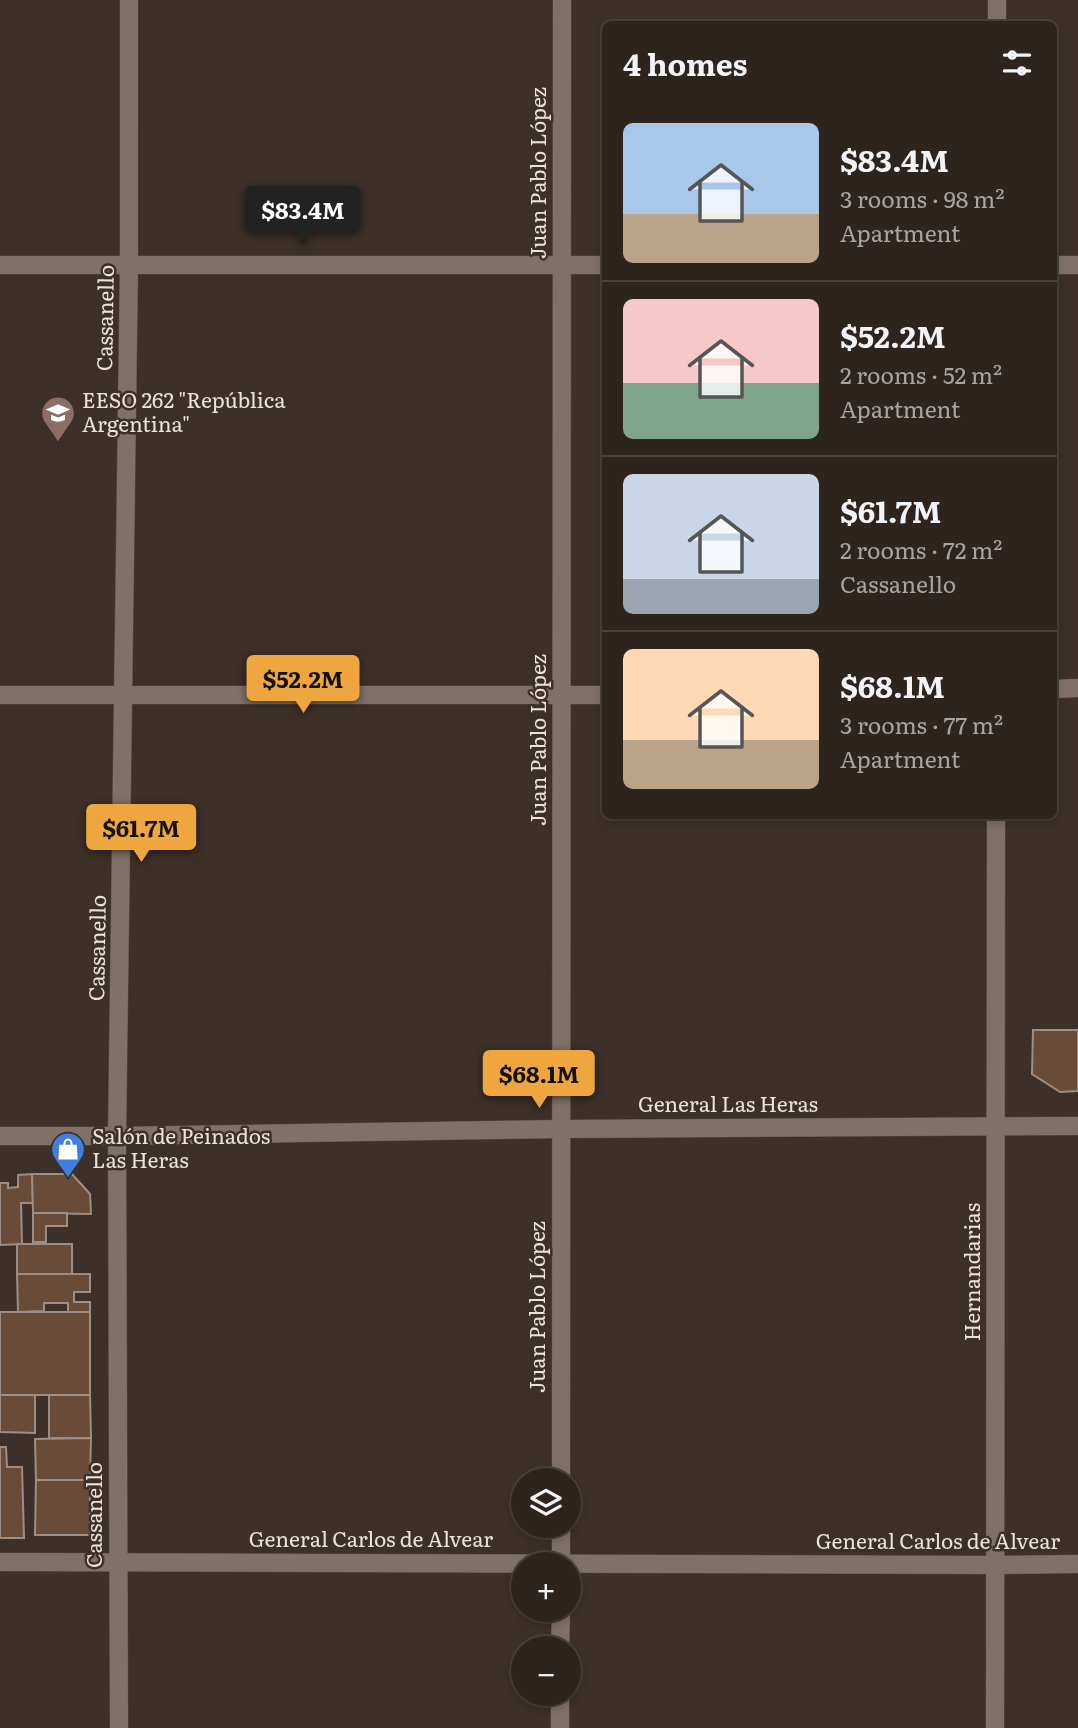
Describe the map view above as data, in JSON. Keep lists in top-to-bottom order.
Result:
{
  "streets": {
    "street": [
      "Juan Pablo López",
      "Cassanello",
      "General Las Heras",
      "Hernandarias",
      "General Carlos de Alvear"
    ]
  },
  "crossings": [
    ["Juan Pablo López", "General Las Heras"],
    ["Cassanello", "General Las Heras"],
    ["Cassanello", "General Carlos de Alvear"],
    ["General Las Heras", "Hernandarias"],
    ["Hernandarias", "General Carlos de Alvear"]
  ],
  "places": {
    "school or university": ["EESO 262 \"República Argentina\""],
    "shop": ["Salón de Peinados Las Heras"]
  },
  "page": {
    "heading": "4 homes",
    "list": [
      {
        "name": "$83.4M",
        "note": "3 rooms · 98 m² · Apartment"
      },
      {
        "name": "$52.2M",
        "note": "2 rooms · 52 m² · Apartment"
      },
      {
        "name": "$61.7M",
        "note": "2 rooms · 72 m² · Cassanello"
      },
      {
        "name": "$68.1M",
        "note": "3 rooms · 77 m² · Apartment"
      }
    ],
    "price": [
      "$83.4M",
      "$52.2M",
      "$61.7M",
      "$68.1M"
    ],
    "map_buttons": ["+", "−"]
  }
}
